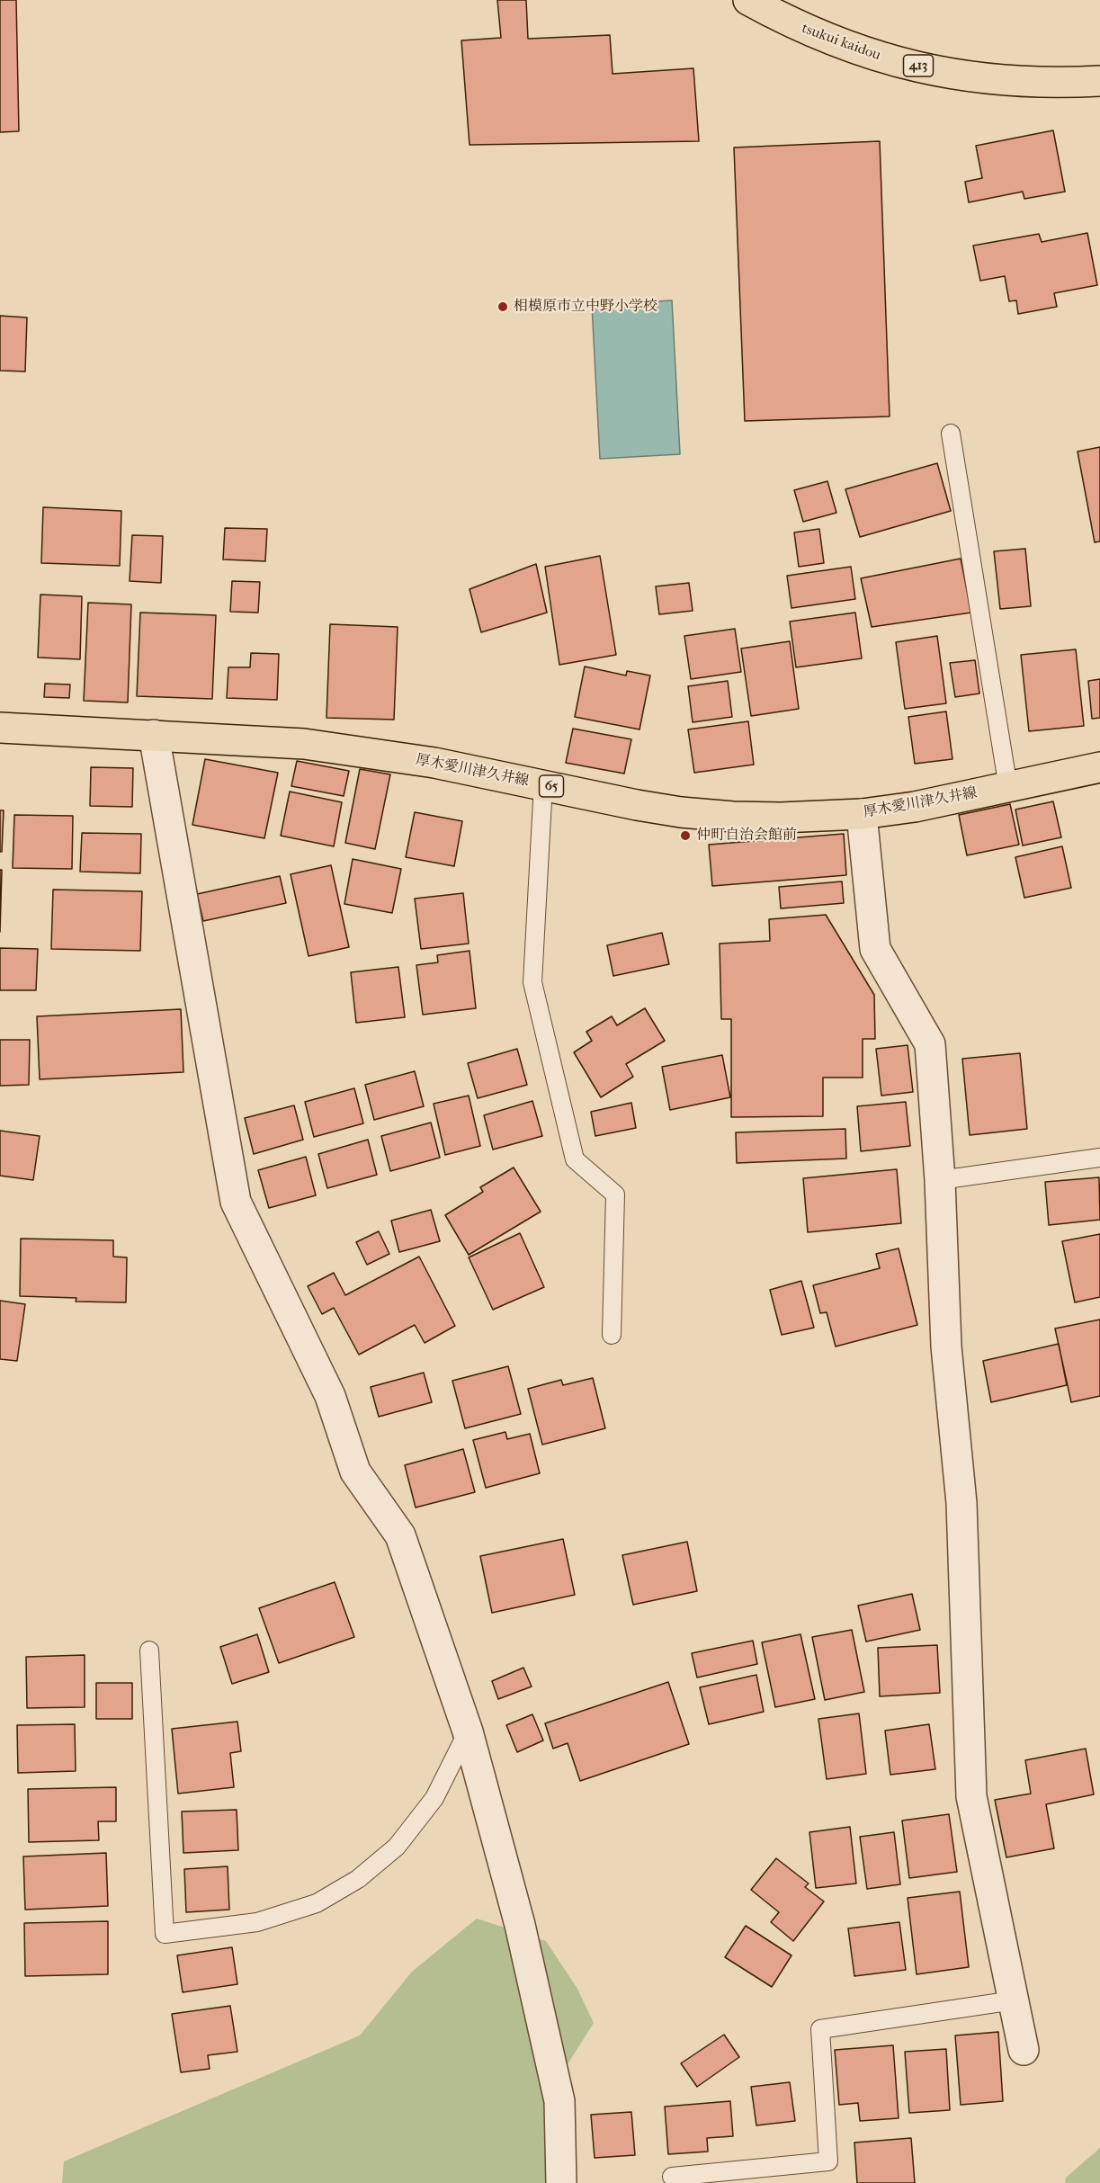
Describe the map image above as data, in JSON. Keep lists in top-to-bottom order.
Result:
{
  "streets": {
    "main road": [
      "tsukui kaidou",
      "413",
      "厚木愛川津久井線",
      "65"
    ]
  },
  "places": ["相模原市立中野小学校", "仲町自治会館前"]
}
